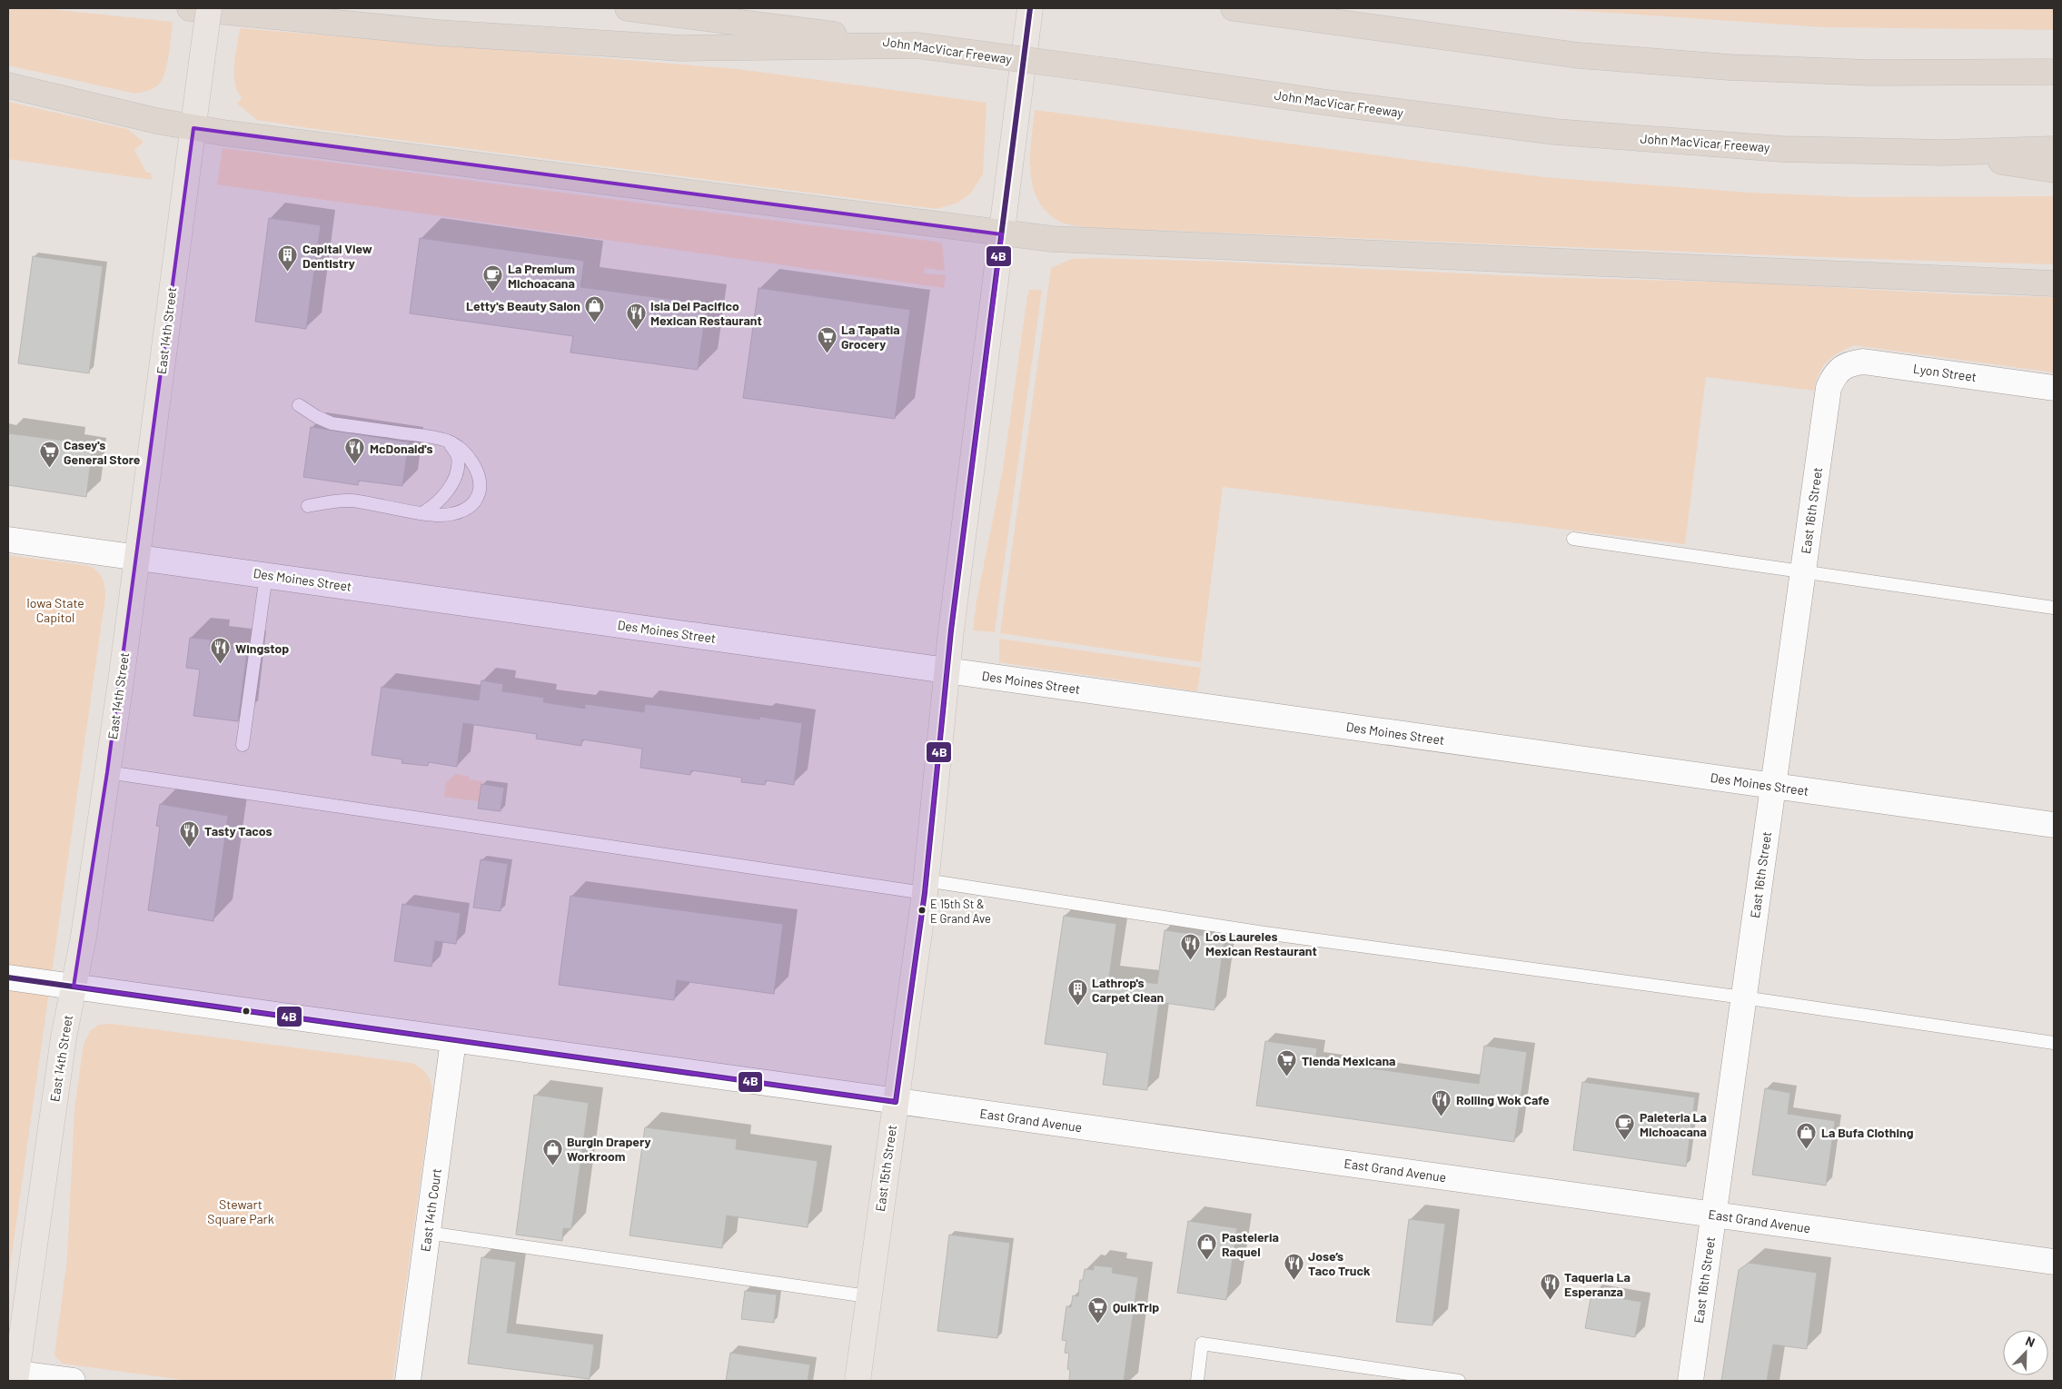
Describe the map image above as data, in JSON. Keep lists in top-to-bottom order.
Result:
{
  "streets": {
    "highway": ["John MacVicar Freeway"],
    "main road": ["East 14th Street", "East 15th Street"],
    "street": [
      "Lyon Street",
      "East 16th Street",
      "Des Moines Street",
      "East Grand Avenue",
      "East 14th Court"
    ]
  },
  "crossings": [
    ["East 14th Street", "Des Moines Street"],
    ["East 14th Street", "East Grand Avenue"],
    ["Lyon Street", "East 16th Street"],
    ["East 16th Street", "Des Moines Street"],
    ["East 16th Street", "East Grand Avenue"],
    ["Des Moines Street", "East 15th Street"],
    ["East Grand Avenue", "East 15th Street"],
    ["East Grand Avenue", "East 14th Court"]
  ],
  "parks": ["Iowa State Capitol", "Stewart Square Park"],
  "places": {
    "building": ["Capital View Dentistry", "Lathrop's Carpet Clean"],
    "cafe": ["La Premium Michoacana", "Paleteria La Michoacana"],
    "shop": [
      "Letty's Beauty Salon",
      "La Bufa Clothing",
      "Burgin Drapery Workroom",
      "Pasteleria Raquel"
    ],
    "restaurant": [
      "Isla Del Pacifico Mexican Restaurant",
      "McDonald's",
      "Wingstop",
      "Tasty Tacos",
      "Los Laureles Mexican Restaurant",
      "Rolling Wok Cafe",
      "Jose’s Taco Truck",
      "Taqueria La Esperanza"
    ],
    "supermarket": [
      "La Tapatia Grocery",
      "Casey's General Store",
      "Tienda Mexicana",
      "QuikTrip"
    ],
    "other": ["E 15th St & E Grand Ave"]
  },
  "lines": ["transit line 4B"],
  "north": "top right"
}
